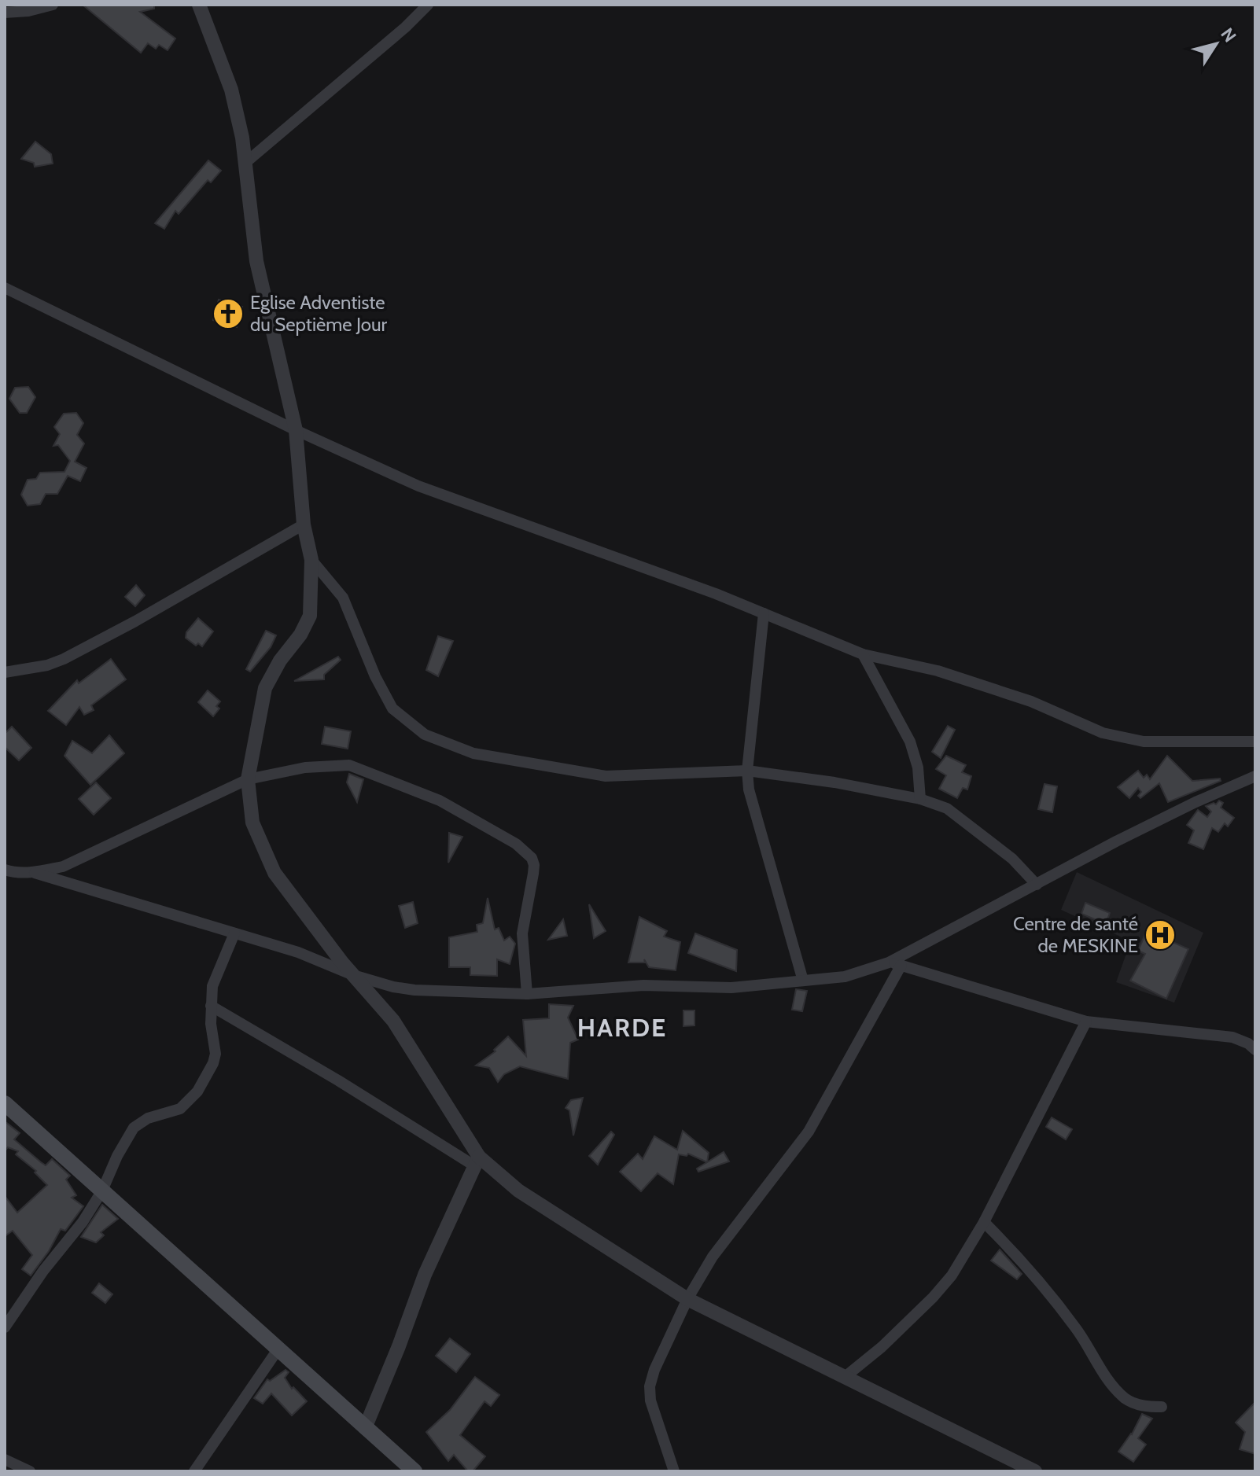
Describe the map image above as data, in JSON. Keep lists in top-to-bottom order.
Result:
{
  "districts": ["HARDE"],
  "places": {
    "church": ["Eglise Adventiste du Septième Jour"],
    "hospital": ["Centre de santé de MESKINE"]
  },
  "north": "top right"
}
